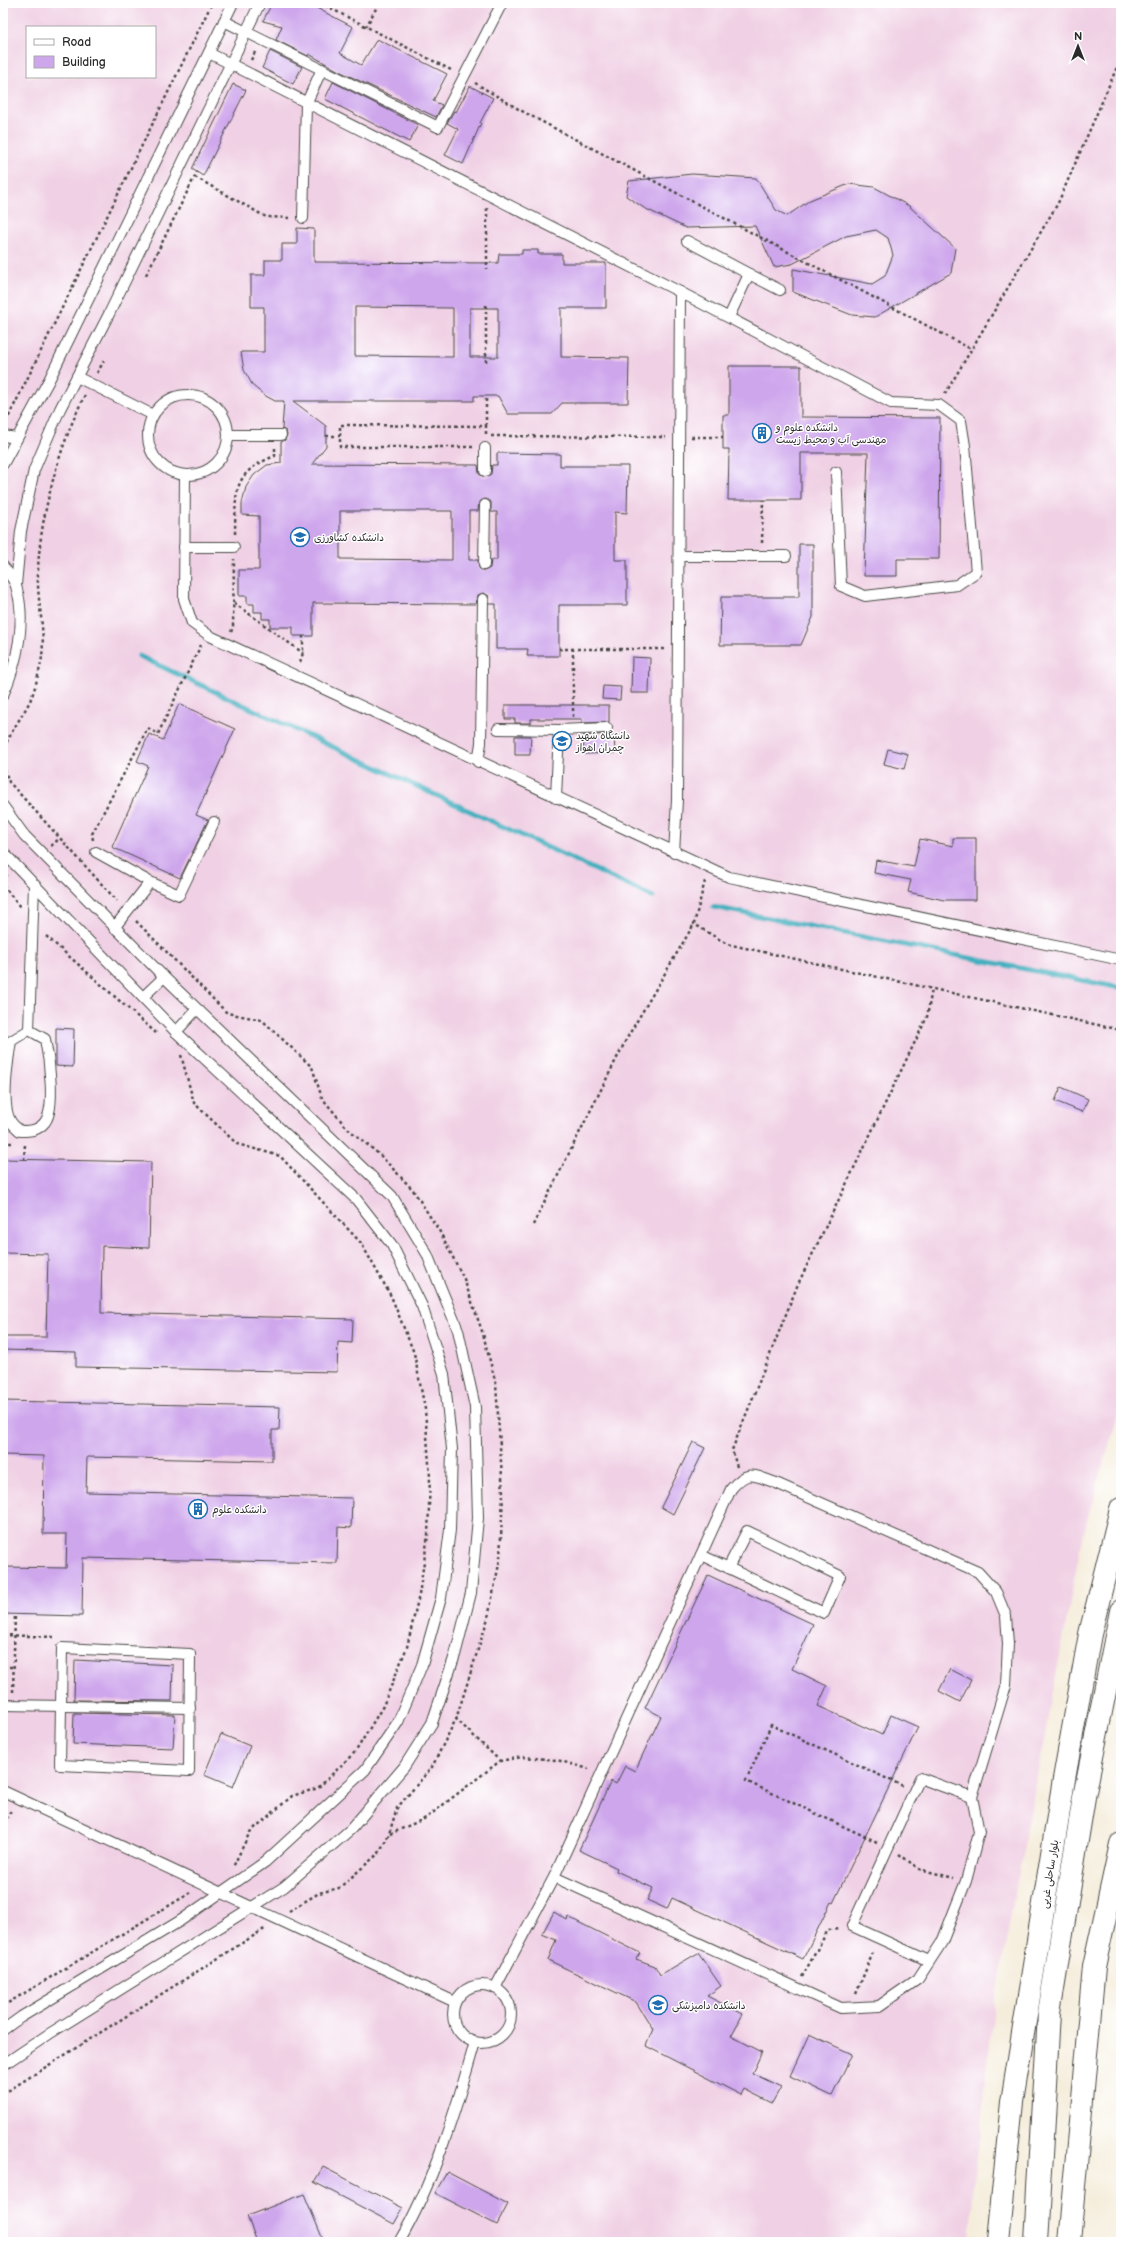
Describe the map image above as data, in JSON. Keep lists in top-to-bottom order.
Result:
{
  "streets": {
    "main road": ["بلوار ساحلی غربی"]
  },
  "places": {
    "building": ["دانشکده علوم و مهندسی آب و محیط زیست", "دانشکده علوم"],
    "school or university": ["دانشکده کشاورزی", "دانشگاه شهید چمران اهواز", "دانشکده دامپزشکی"]
  },
  "legend": ["Road", "Building"],
  "north": "top"
}
